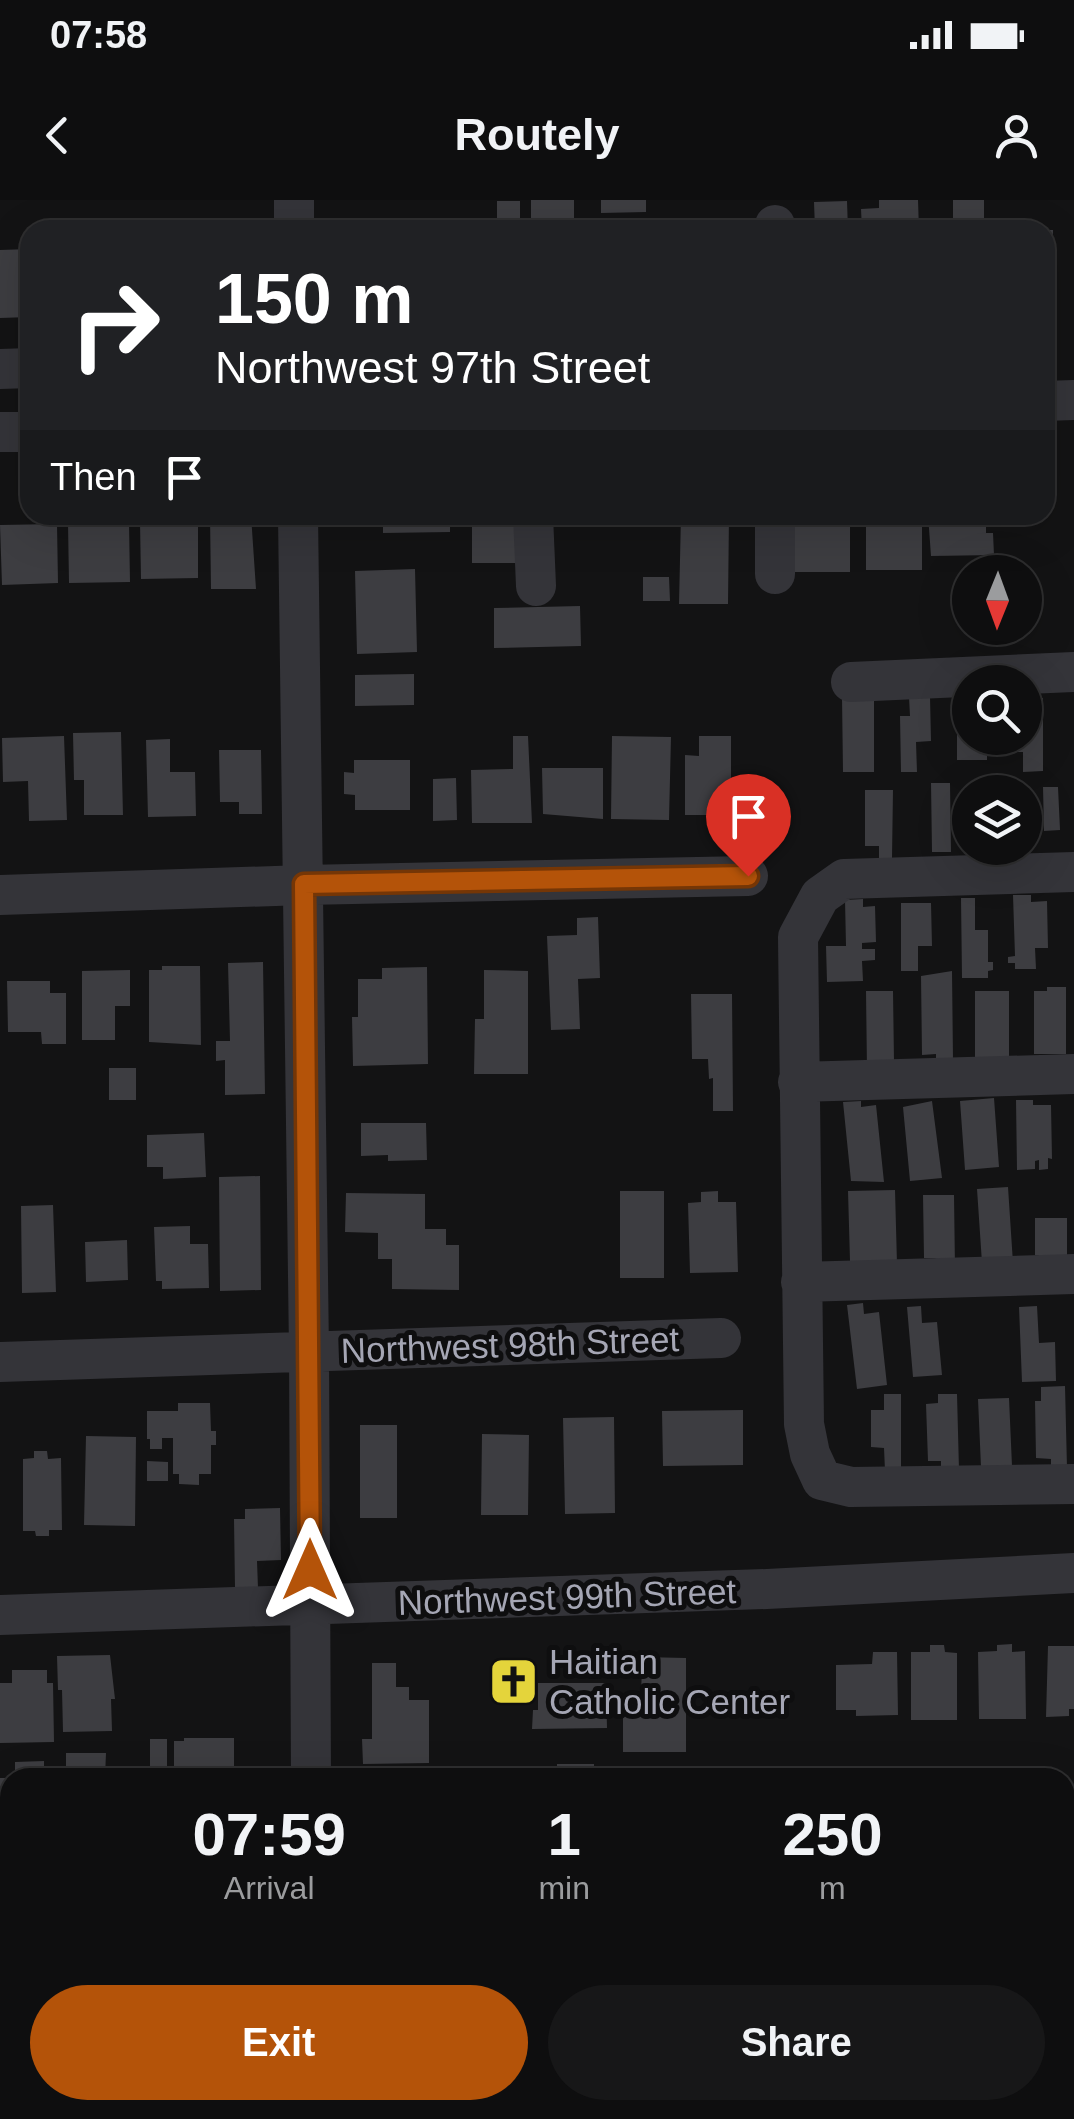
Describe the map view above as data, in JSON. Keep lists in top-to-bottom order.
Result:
{
  "streets": {
    "street": ["Northwest 98th Street", "Northwest 99th Street"]
  },
  "places": {
    "church": ["Haitian Catholic Center"]
  },
  "north": "bottom",
  "page": {
    "status": "07:58",
    "header": "Routely",
    "turn": ["150 m", "Northwest 97th Street"],
    "then": "Then",
    "eta": [
      "07:59",
      "Arrival",
      "1",
      "min",
      "250",
      "m"
    ],
    "buttons": ["Exit", "Share"]
  }
}
